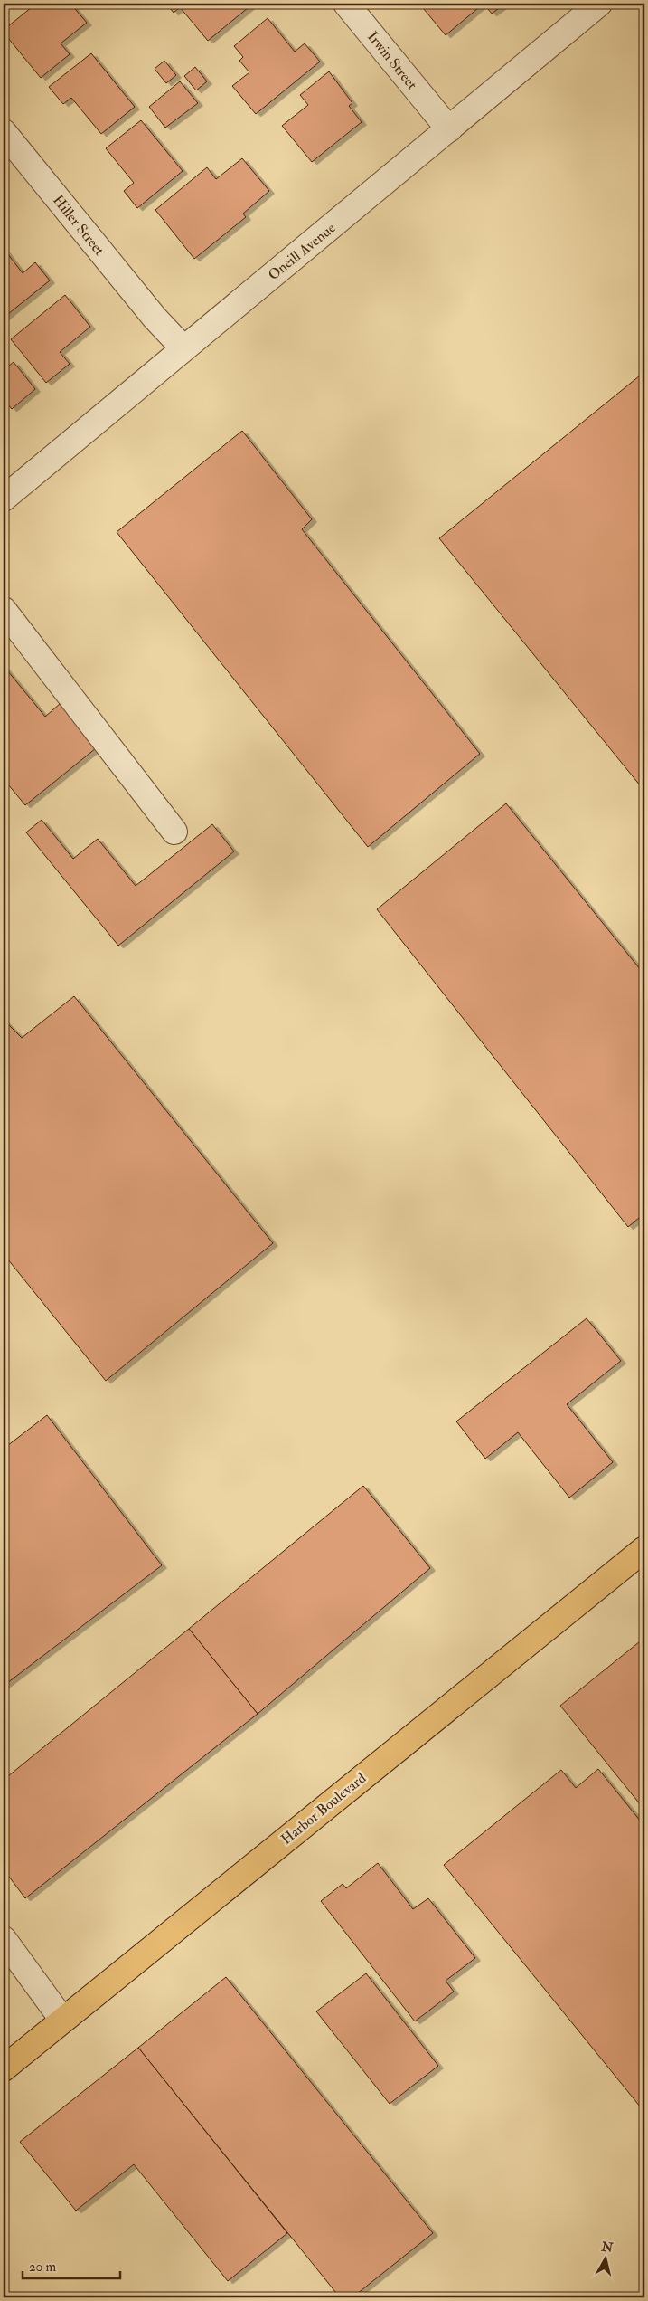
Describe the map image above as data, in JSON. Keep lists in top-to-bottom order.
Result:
{
  "streets": {
    "main road": ["Harbor Boulevard"],
    "street": ["Irwin Street", "Hiller Street", "Oneill Avenue"]
  },
  "crossings": [
    ["Irwin Street", "Oneill Avenue"],
    ["Hiller Street", "Oneill Avenue"]
  ],
  "scale_bar": "20 m",
  "north": "top"
}
